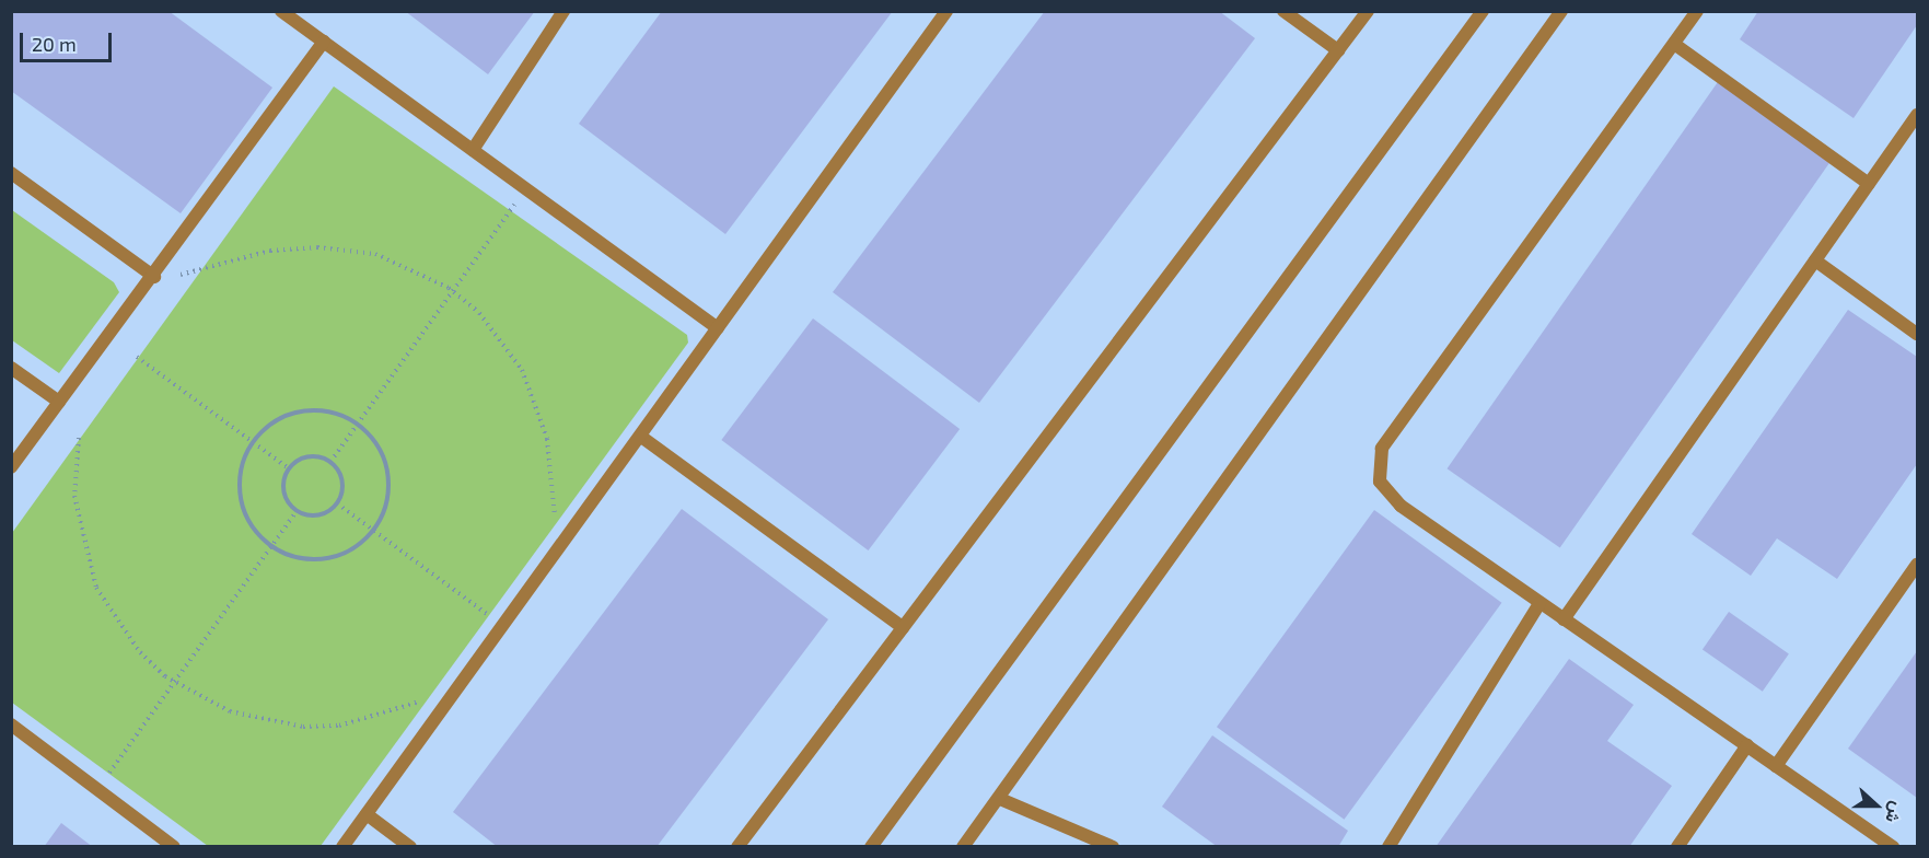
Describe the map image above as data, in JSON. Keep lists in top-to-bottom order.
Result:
{
  "scale_bar": "20 m",
  "north": "right"
}
